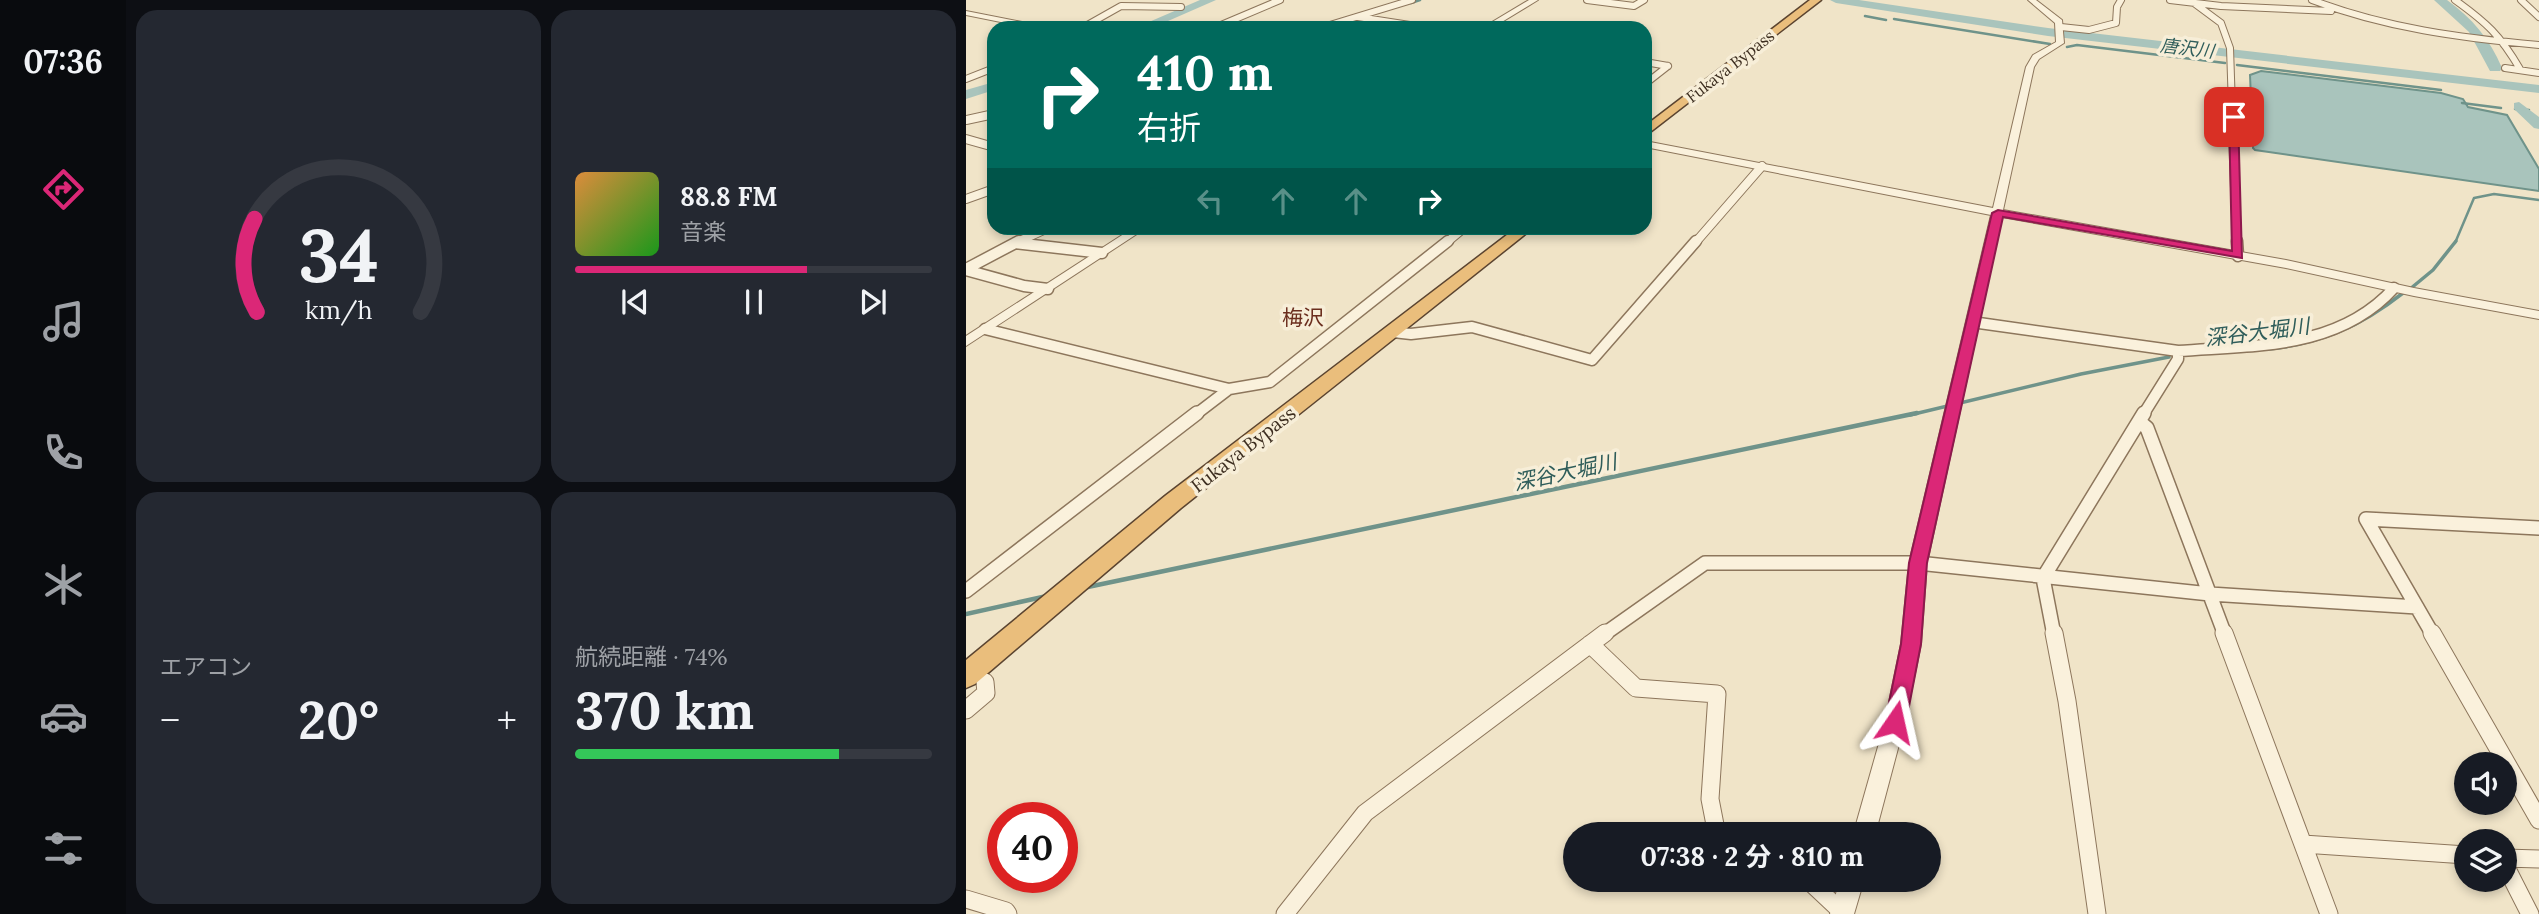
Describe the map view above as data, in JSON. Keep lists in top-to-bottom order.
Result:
{
  "streets": {
    "highway": ["Fukaya Bypass"]
  },
  "districts": ["梅沢"],
  "water": ["唐沢川", "深谷大堀川"],
  "page": {
    "tabs": "07:36",
    "turn": ["410 m", "右折"],
    "song": ["88.8 FM", "音楽"],
    "tile": [
      "エアコン",
      ["航続距離 · 74%", "370 km"]
    ],
    "heat": ["−", "20°", "+"],
    "limit": "40",
    "trip": "07:38 · 2 分 · 810 m",
    "gauge": ["34", "km/h"]
  }
}
